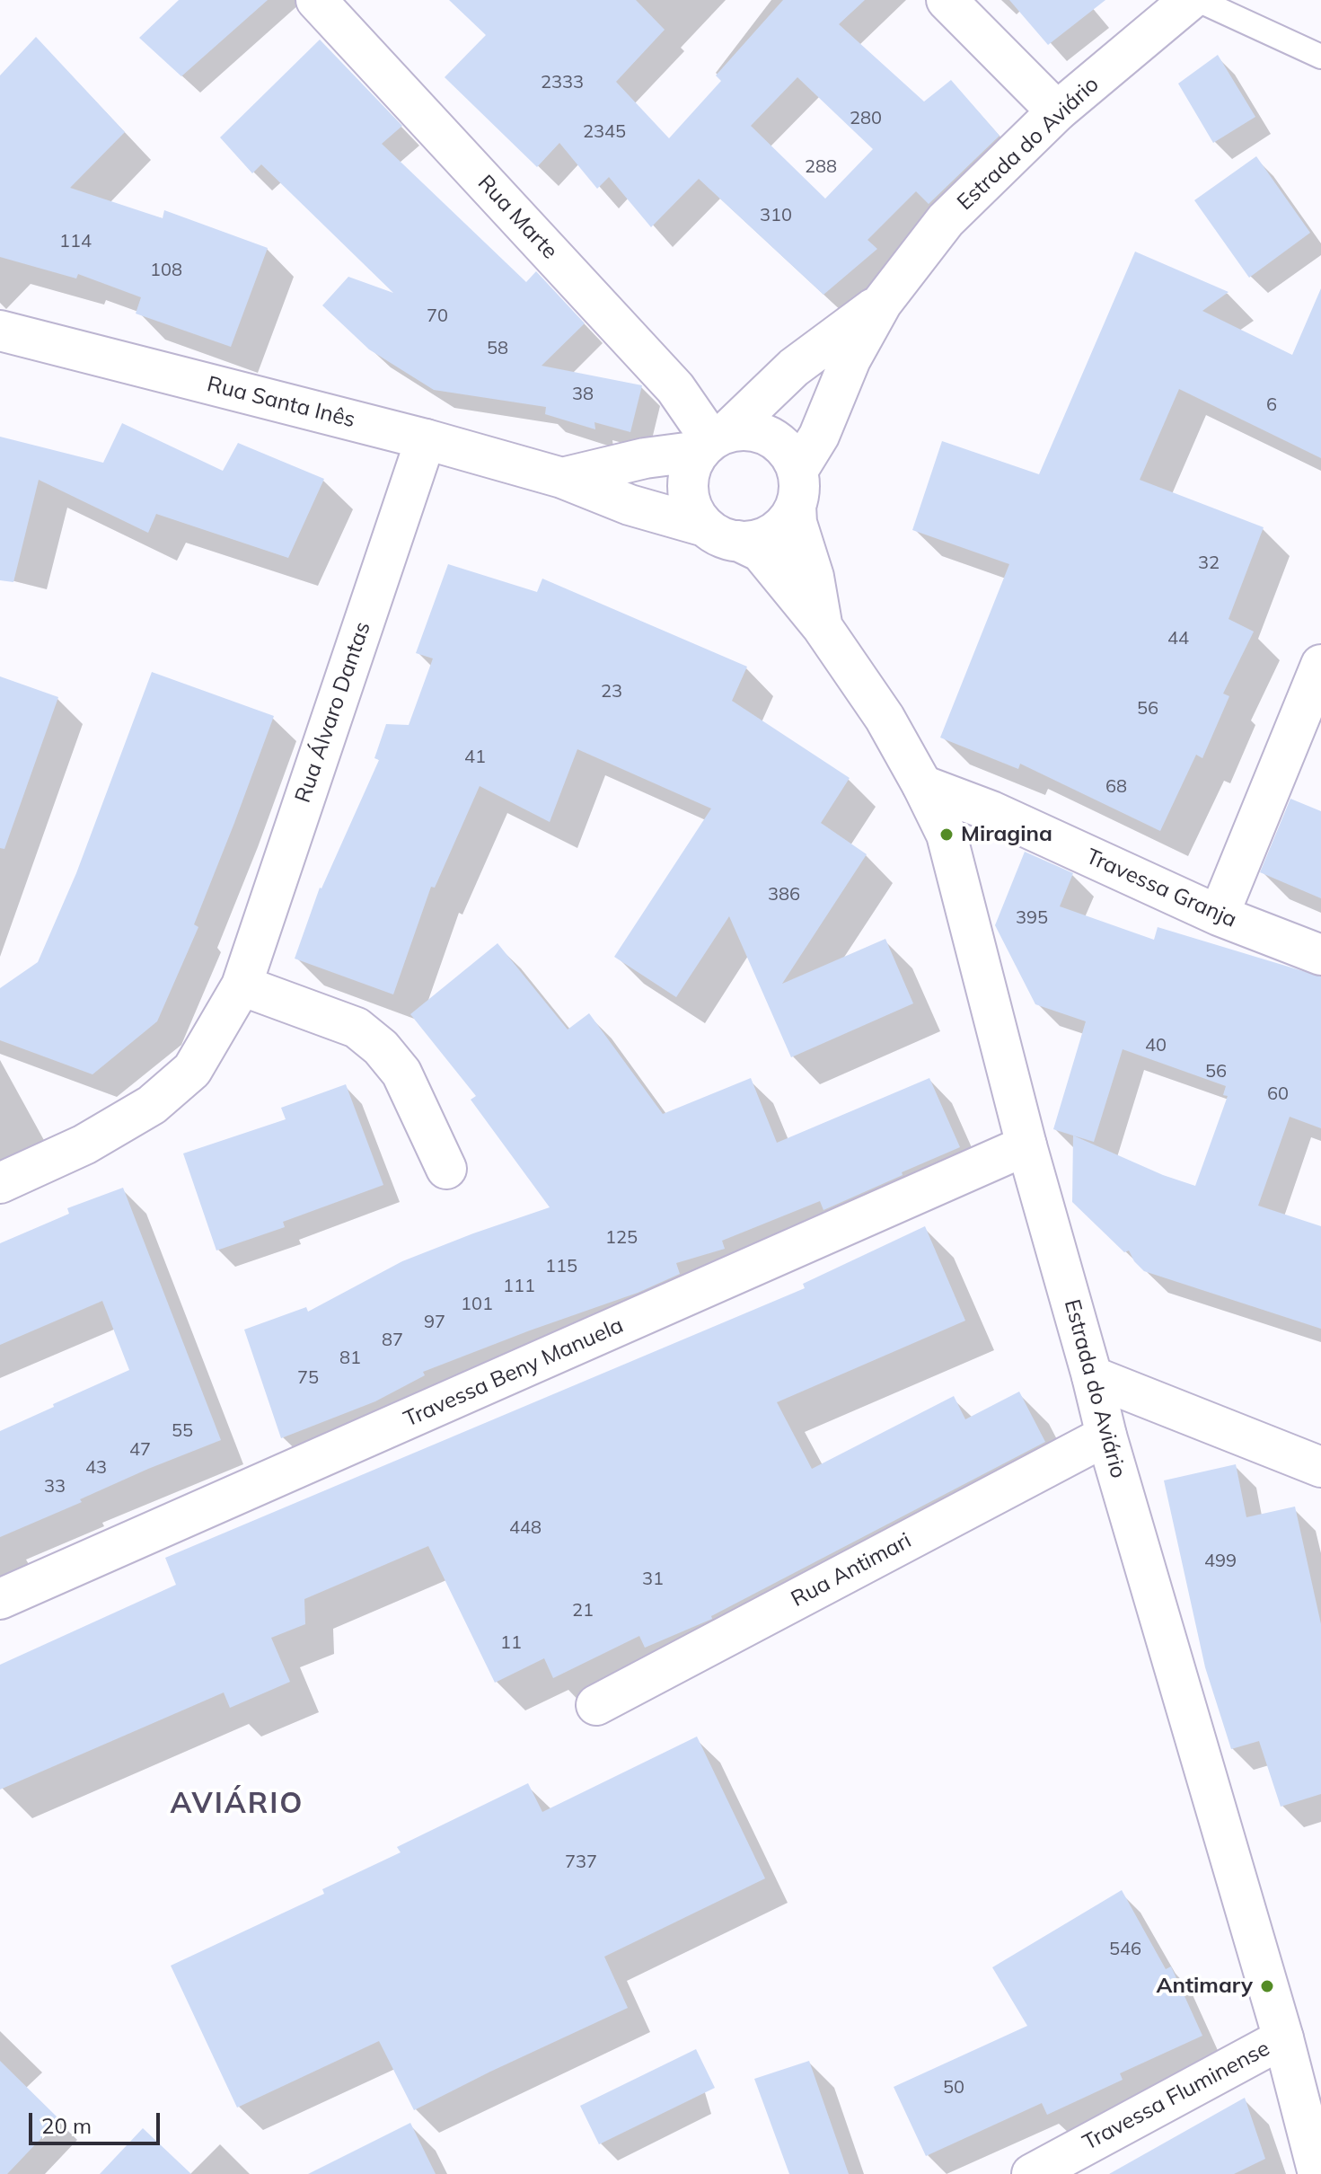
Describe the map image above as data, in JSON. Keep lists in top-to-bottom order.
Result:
{
  "streets": {
    "street": [
      "Estrada do Aviário",
      "Rua Marte",
      "Rua Santa Inês",
      "Rua Álvaro Dantas",
      "Travessa Granja",
      "Travessa Beny Manuela",
      "Rua Antimari",
      "Travessa Fluminense"
    ]
  },
  "crossings": [
    ["Estrada do Aviário", "Rua Marte"],
    ["Estrada do Aviário", "Rua Santa Inês"],
    ["Estrada do Aviário", "Travessa Granja"],
    ["Estrada do Aviário", "Travessa Beny Manuela"],
    ["Estrada do Aviário", "Rua Antimari"],
    ["Estrada do Aviário", "Travessa Fluminense"],
    ["Rua Marte", "Rua Santa Inês"],
    ["Rua Santa Inês", "Rua Álvaro Dantas"]
  ],
  "districts": ["AVIÁRIO"],
  "places": ["Miragina", "Antimary"],
  "house_numbers": [
    "2333",
    "280",
    "2345",
    "288",
    "310",
    "114",
    "108",
    "70",
    "58",
    "38",
    "6",
    "32",
    "44",
    "23",
    "56",
    "41",
    "68",
    "386",
    "395",
    "40",
    "56",
    "60",
    "125",
    "115",
    "111",
    "101",
    "97",
    "87",
    "81",
    "75",
    "55",
    "47",
    "43",
    "33",
    "448",
    "499",
    "31",
    "21",
    "11",
    "737",
    "546",
    "50"
  ],
  "scale_bar": "20 m"
}
